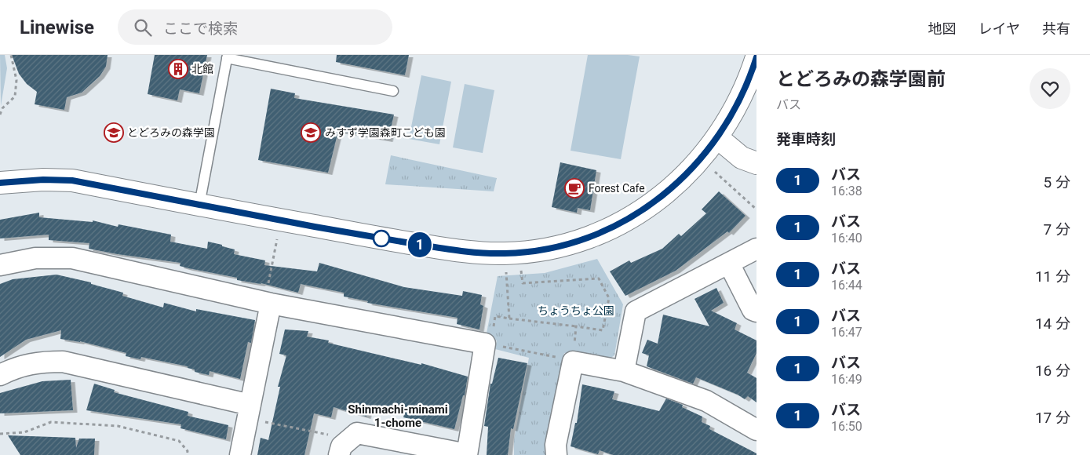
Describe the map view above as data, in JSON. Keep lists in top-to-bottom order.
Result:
{
  "districts": ["Shinmachi-minami 1-chome"],
  "parks": ["ちょうちょ公園"],
  "places": {
    "building": ["北館"],
    "school or university": ["とどろみの森学園", "みすず学園森町こども園"],
    "cafe": ["Forest Cafe"]
  },
  "lines": ["bus line 1"],
  "page": {
    "header": "Linewise",
    "search": "ここで検索",
    "nav": ["地図", "レイヤ", "共有"],
    "on_map": "1",
    "heading": [
      ["とどろみの森学園前", "バス"],
      "発車時刻"
    ],
    "list": [
      {
        "mark": "1",
        "name": "バス",
        "note": "16:38",
        "value": "5 分"
      },
      {
        "mark": "1",
        "name": "バス",
        "note": "16:40",
        "value": "7 分"
      },
      {
        "mark": "1",
        "name": "バス",
        "note": "16:44",
        "value": "11 分"
      },
      {
        "mark": "1",
        "name": "バス",
        "note": "16:47",
        "value": "14 分"
      },
      {
        "mark": "1",
        "name": "バス",
        "note": "16:49",
        "value": "16 分"
      },
      {
        "mark": "1",
        "name": "バス",
        "note": "16:50",
        "value": "17 分"
      }
    ]
  }
}
